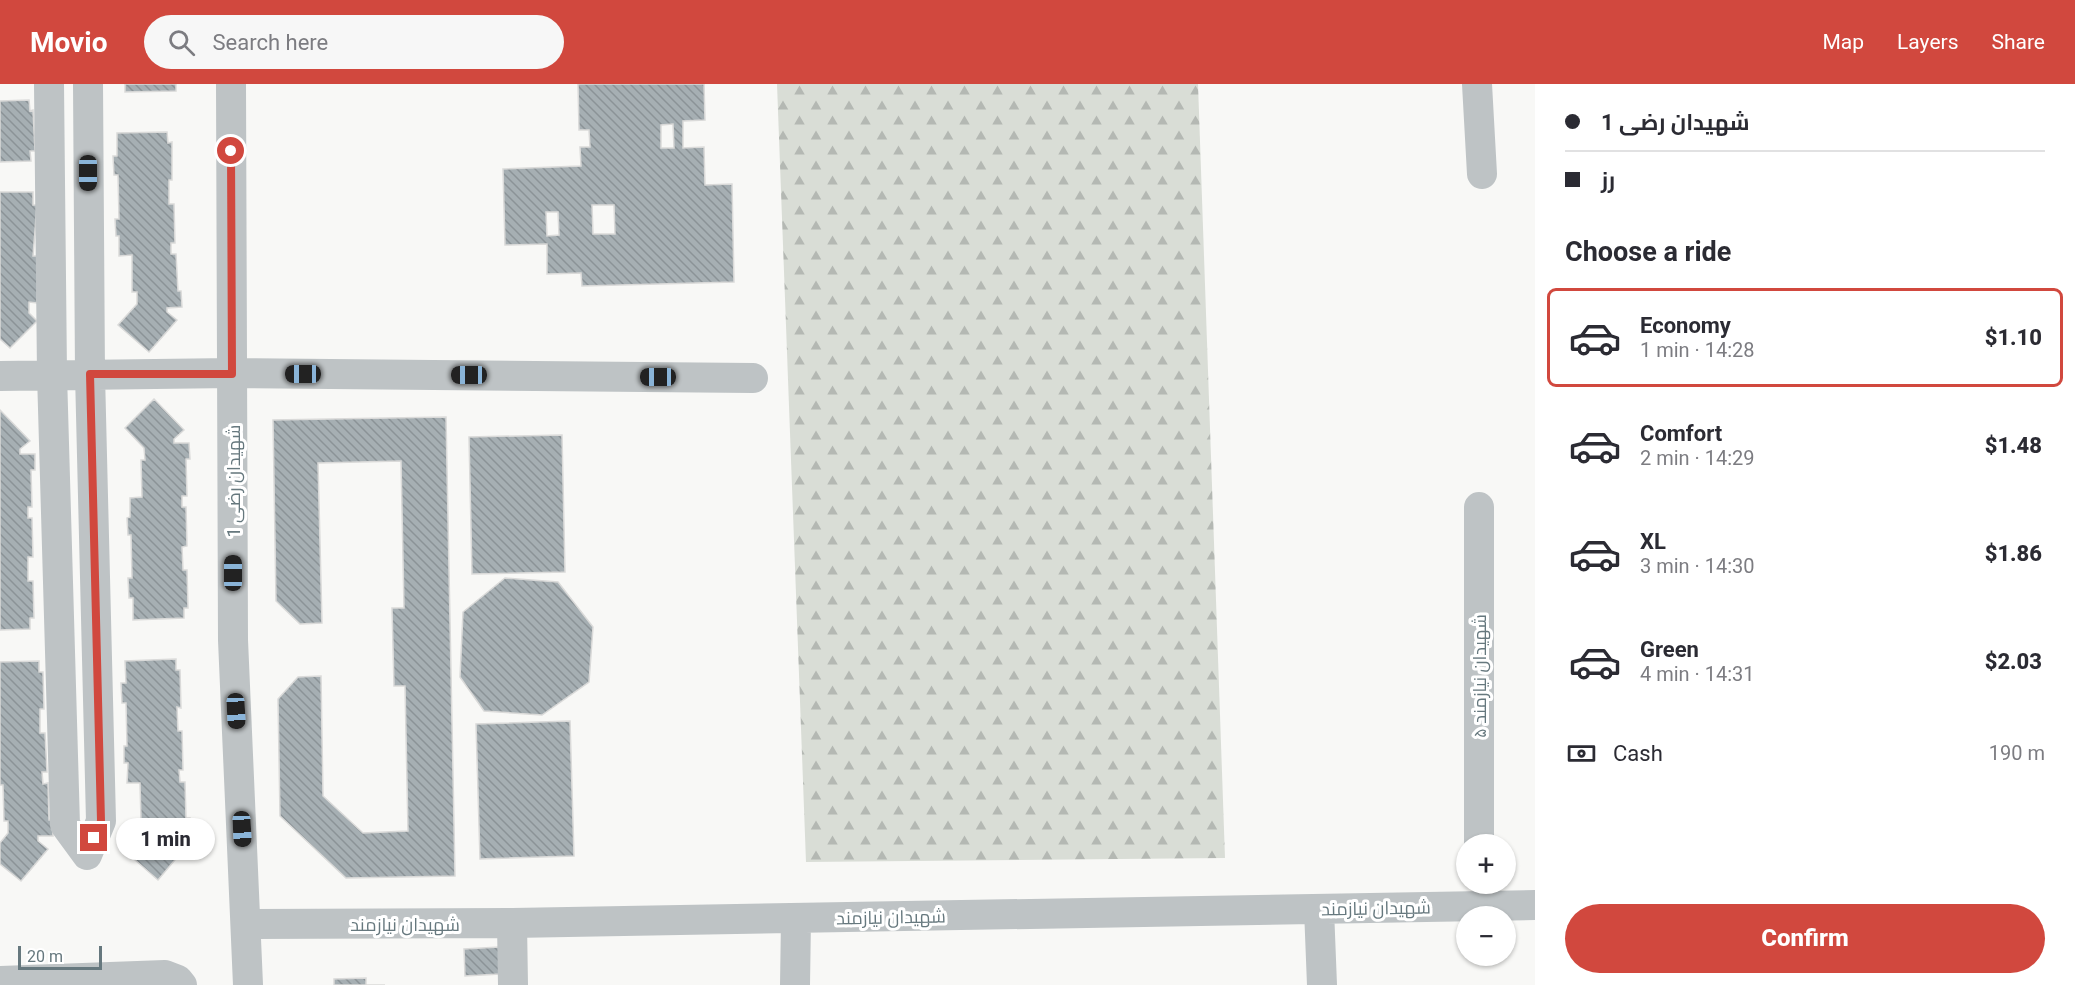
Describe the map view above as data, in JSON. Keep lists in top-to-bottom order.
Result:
{
  "streets": {
    "street": ["شهیدان رضی 1", "شهیدان نیازمند ۵", "شهیدان نیازمند"]
  },
  "crossings": [
    ["شهیدان رضی 1", "شهیدان نیازمند"]
  ],
  "scale_bar": "20 m",
  "page": {
    "header": "Movio",
    "search": "Search here",
    "nav": ["Map", "Layers", "Share"],
    "banner": ["شهیدان رضی 1", "رز"],
    "heading": "Choose a ride",
    "list": [
      {
        "name": "Economy",
        "note": "1 min · 14:28",
        "value": "$1.10"
      },
      {
        "name": "Comfort",
        "note": "2 min · 14:29",
        "value": "$1.48"
      },
      {
        "name": "XL",
        "note": "3 min · 14:30",
        "value": "$1.86"
      },
      {
        "name": "Green",
        "note": "4 min · 14:31",
        "value": "$2.03"
      }
    ],
    "pay": ["Cash", "190 m"],
    "bubble": "1 min",
    "map_buttons": ["+", "−"],
    "buttons": "Confirm",
    "scale": "20 m"
  }
}
